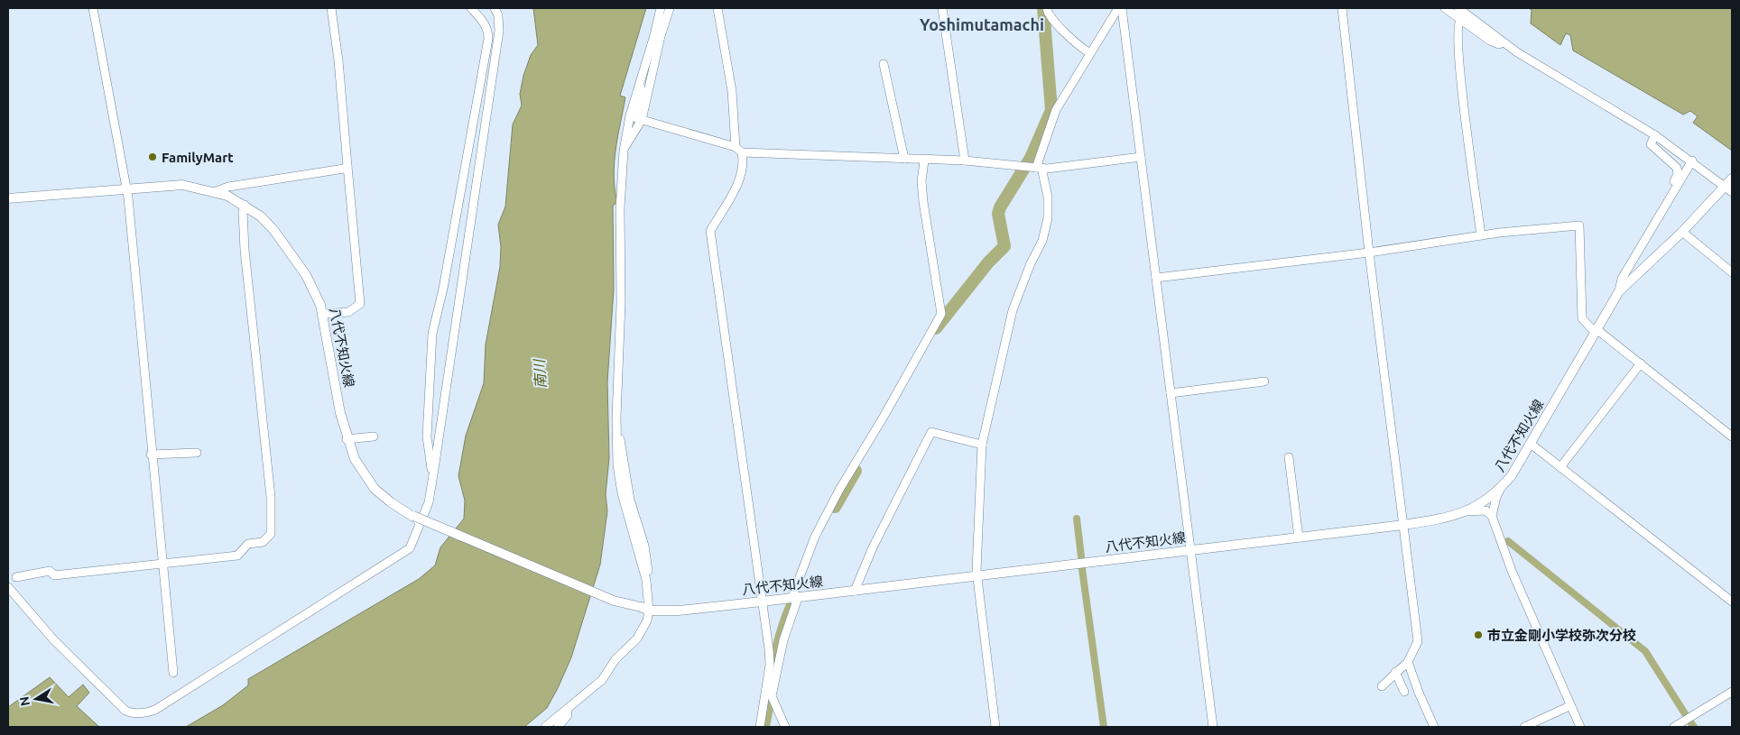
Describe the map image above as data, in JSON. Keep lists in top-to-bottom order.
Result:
{
  "streets": {
    "main road": ["八代不知火線"]
  },
  "districts": ["Yoshimutamachi"],
  "water": ["南川"],
  "places": ["FamilyMart", "市立金剛小学校弥次分校"],
  "north": "left"
}
